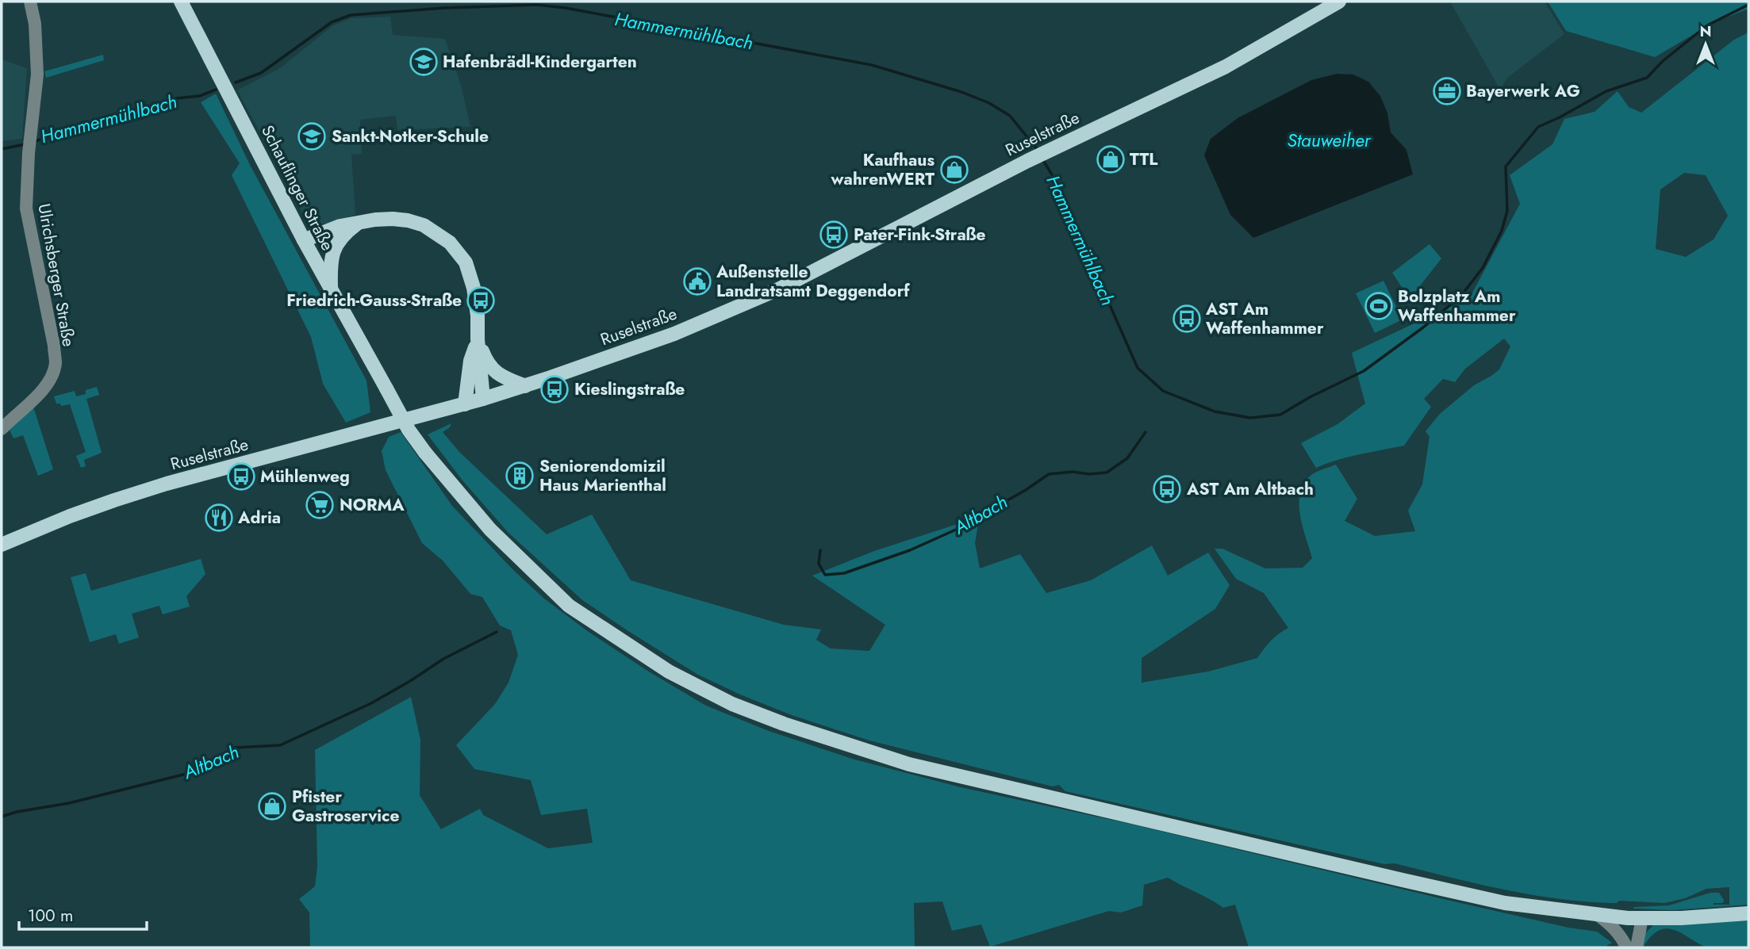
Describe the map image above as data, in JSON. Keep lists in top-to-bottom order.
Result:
{
  "streets": {
    "main road": ["Ruselstraße", "Schauflinger Straße"],
    "street": ["Ulrichsberger Straße"]
  },
  "water": ["Hammermühlbach", "Stauweiher", "Altbach"],
  "places": {
    "school or university": ["Hafenbrädl-Kindergarten", "Sankt-Notker-Schule"],
    "office": ["Bayerwerk AG"],
    "shop": ["TTL", "Kaufhaus wahrenWERT", "Pfister Gastroservice"],
    "bus stop": [
      "Pater-Fink-Straße",
      "Friedrich-Gauss-Straße",
      "AST Am Waffenhammer",
      "Kieslingstraße",
      "Mühlenweg",
      "AST Am Altbach"
    ],
    "public building": ["Außenstelle Landratsamt Deggendorf"],
    "sports": ["Bolzplatz Am Waffenhammer"],
    "building": ["Seniorendomizil Haus Marienthal"],
    "supermarket": ["NORMA"],
    "restaurant": ["Adria"]
  },
  "scale_bar": "100 m",
  "north": "top"
}
